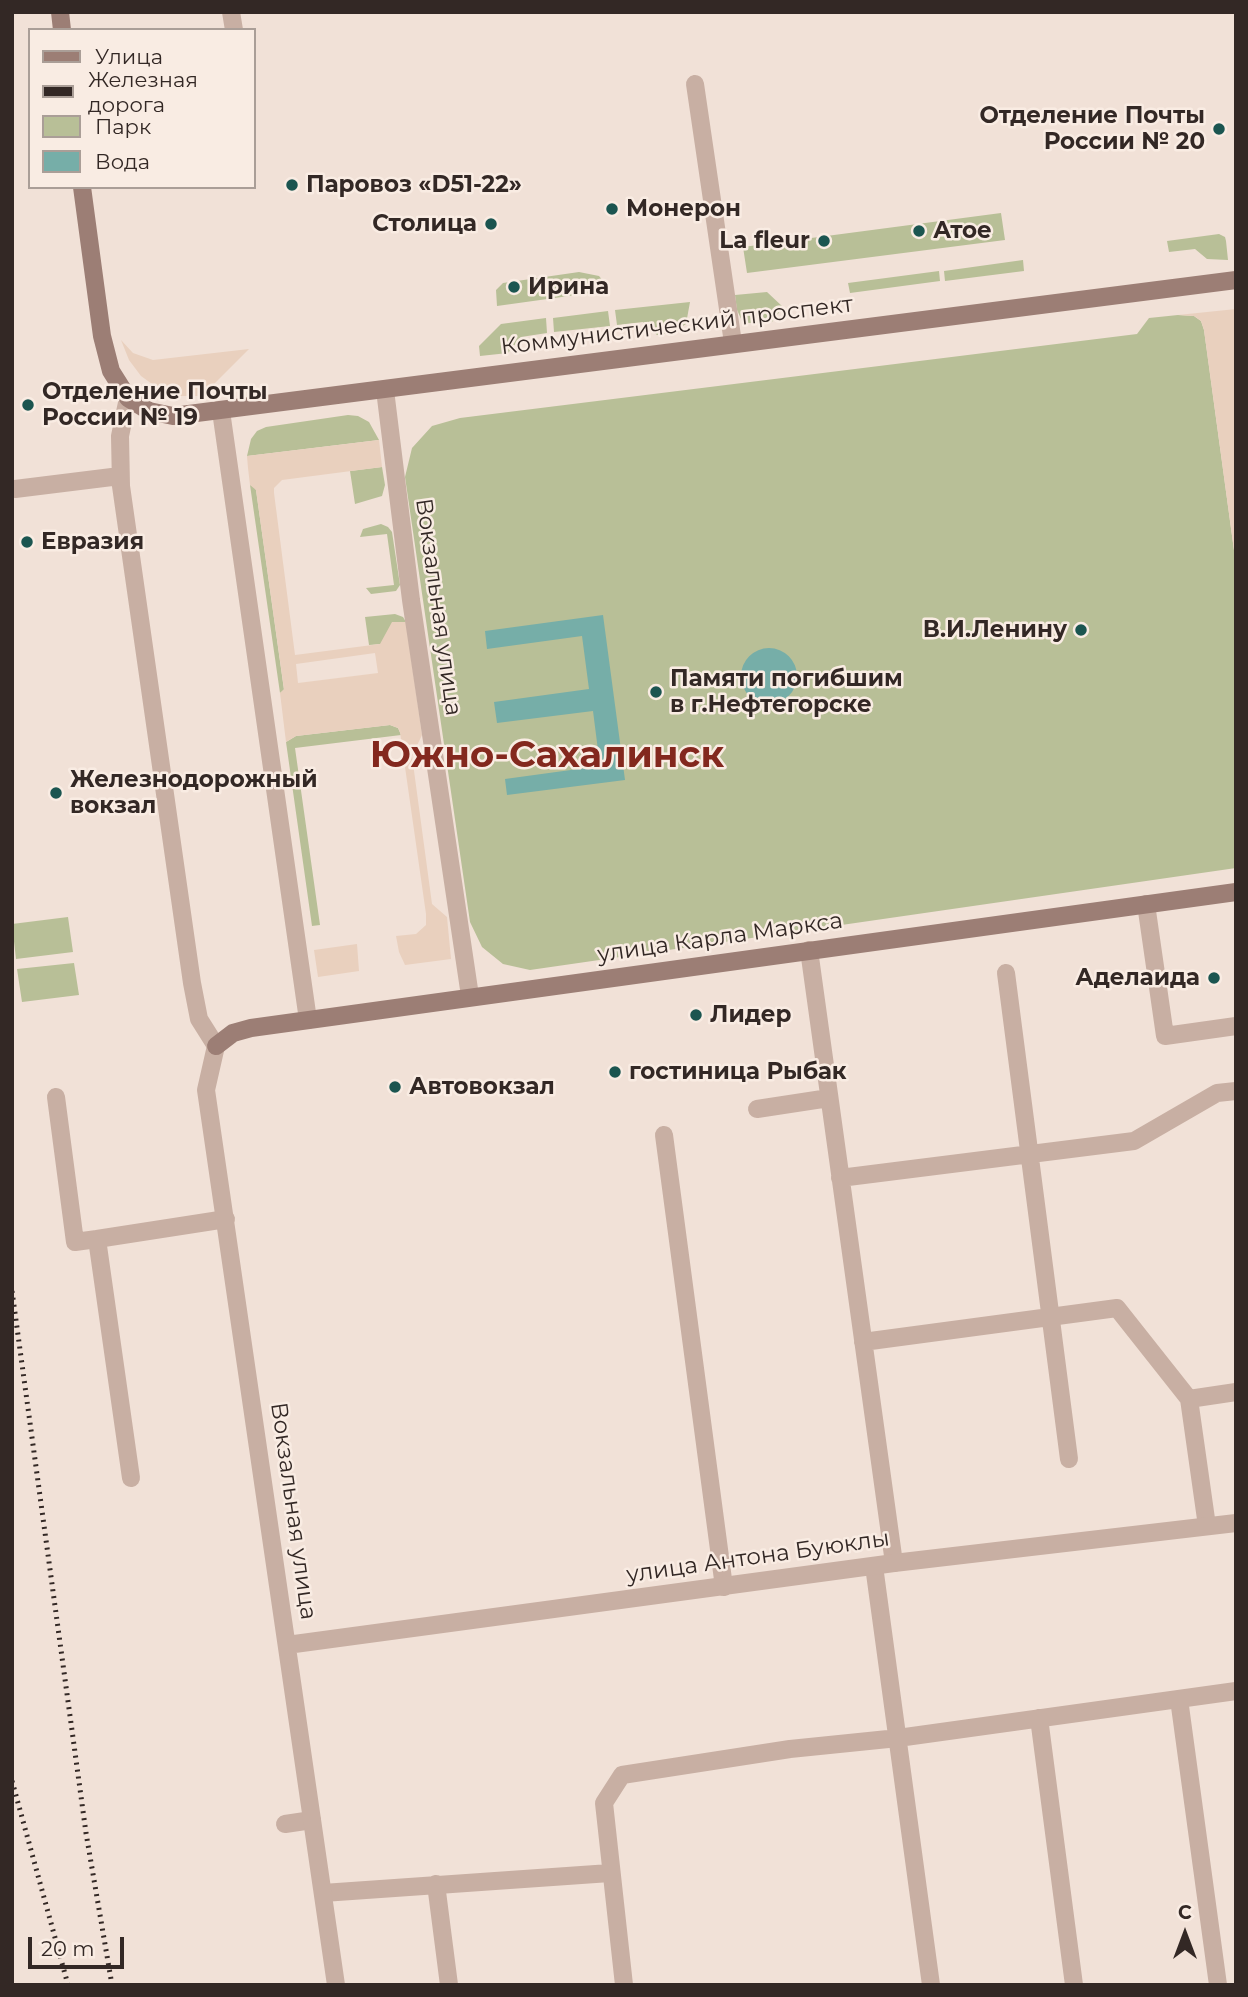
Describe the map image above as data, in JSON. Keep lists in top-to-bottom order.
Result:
{
  "streets": {
    "street": [
      "Коммунистический проспект",
      "Вокзальная улица",
      "улица Карла Маркса",
      "улица Антона Буюклы"
    ]
  },
  "crossings": [
    ["Коммунистический проспект", "Вокзальная улица"],
    ["Вокзальная улица", "улица Карла Маркса"],
    ["Вокзальная улица", "улица Антона Буюклы"]
  ],
  "districts": ["Южно-Сахалинск"],
  "places": [
    "Отделение Почты России № 20",
    "Паровоз «D51-22»",
    "Монерон",
    "Столица",
    "Атое",
    "La fleur",
    "Ирина",
    "Отделение Почты России № 19",
    "Евразия",
    "В.И.Ленину",
    "Памяти погибшим в г.Нефтегорске",
    "Железнодорожный вокзал",
    "Аделаида",
    "Лидер",
    "гостиница Рыбак",
    "Автовокзал"
  ],
  "legend": [
    "Улица",
    "Железная дорога",
    "Парк",
    "Вода"
  ],
  "scale_bar": "20 m",
  "north": "top"
}
